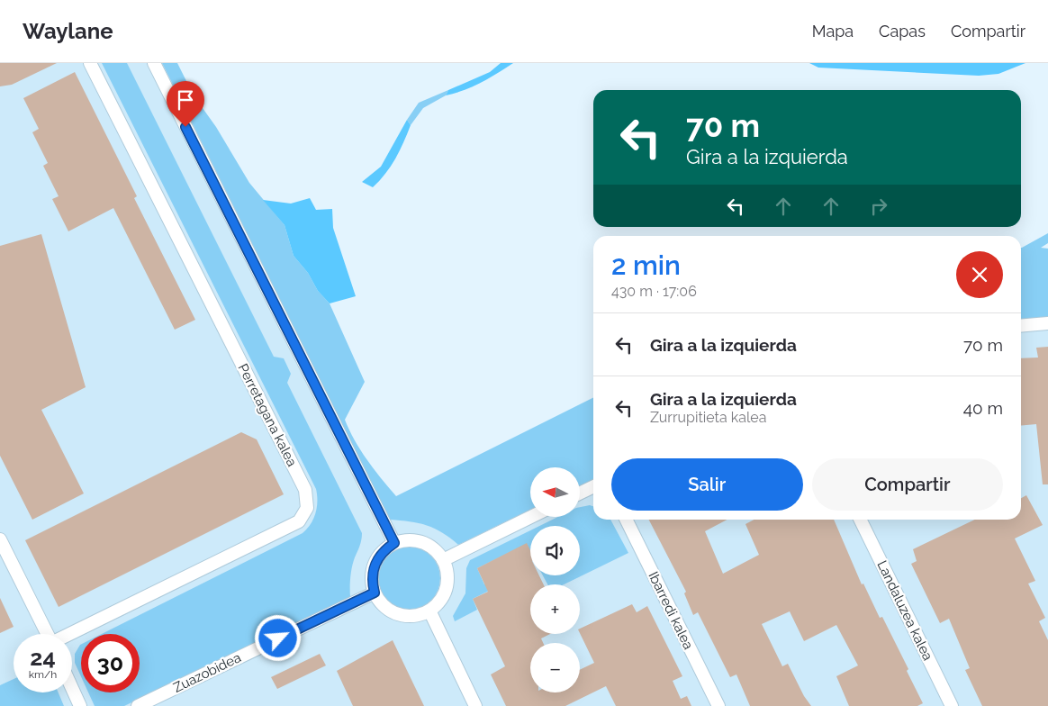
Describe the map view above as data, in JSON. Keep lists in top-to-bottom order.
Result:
{
  "streets": {
    "street": [
      "Perretagana kalea",
      "Ibarredi kalea",
      "Landaluzea kalea",
      "Zuazobidea"
    ]
  },
  "north": "left",
  "page": {
    "header": "Waylane",
    "nav": ["Mapa", "Capas", "Compartir"],
    "turn": ["70 m", "Gira a la izquierda"],
    "heading": ["2 min", "430 m · 17:06"],
    "list": [
      {
        "name": "Gira a la izquierda",
        "value": "70 m"
      },
      {
        "name": "Gira a la izquierda",
        "note": "Zurrupitieta kalea",
        "value": "40 m"
      }
    ],
    "buttons": ["Salir", "Compartir"],
    "map_buttons": ["+", "−"],
    "speed": "24 km/h",
    "limit": "30"
  }
}
